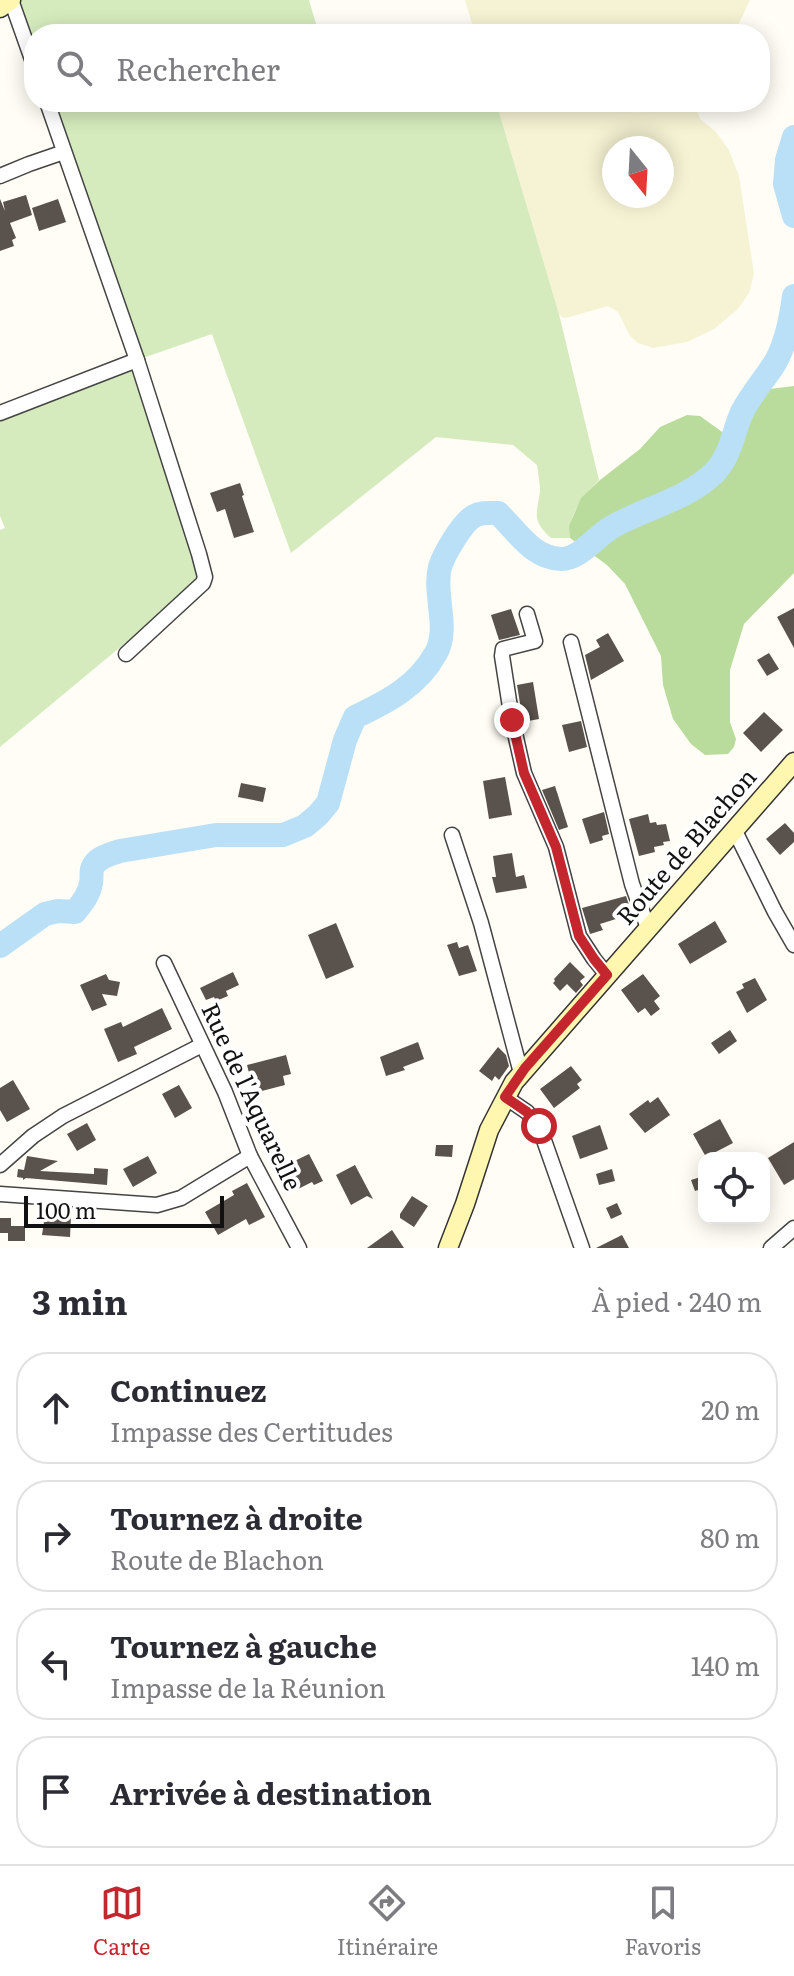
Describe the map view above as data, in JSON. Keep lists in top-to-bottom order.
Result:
{
  "streets": {
    "street": ["Route de Blachon", "Rue de l'Aquarelle"]
  },
  "scale_bar": "100 m",
  "north": "bottom",
  "page": {
    "search": "Rechercher",
    "scale": "100 m",
    "heading": ["3 min", "À pied · 240 m"],
    "list": [
      ["Continuez", "Impasse des Certitudes", "20 m"],
      ["Tournez à droite", "Route de Blachon", "80 m"],
      ["Tournez à gauche", "Impasse de la Réunion", "140 m"],
      "Arrivée à destination"
    ],
    "nav": ["Carte", "Itinéraire", "Favoris"]
  }
}
